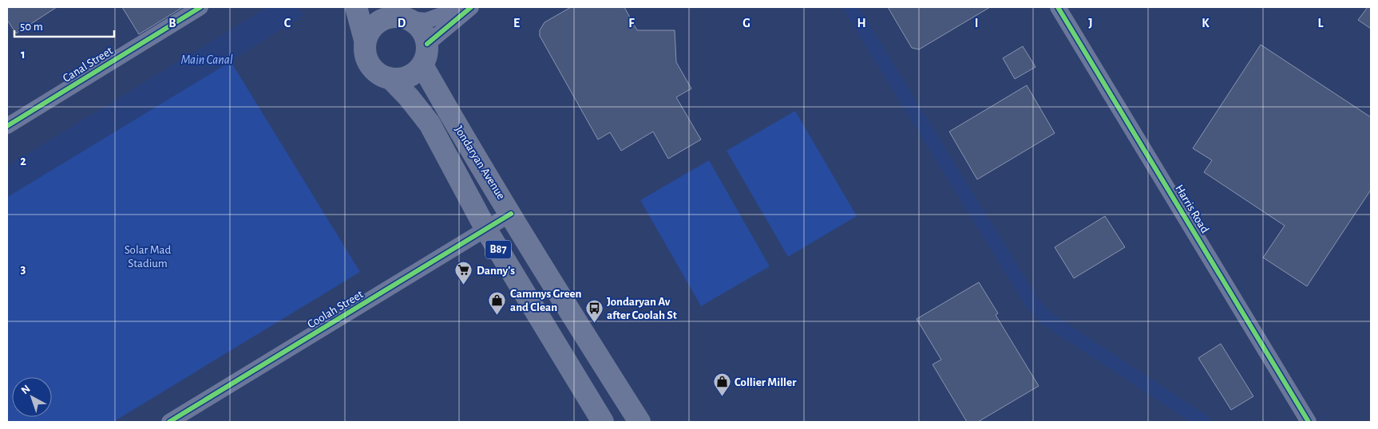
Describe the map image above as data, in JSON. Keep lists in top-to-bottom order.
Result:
{
  "streets": {
    "main road": ["Jondaryan Avenue", "B87"],
    "street": ["Canal Street", "Harris Road", "Coolah Street"]
  },
  "crossings": [
    ["Jondaryan Avenue", "B87"],
    ["Jondaryan Avenue", "Coolah Street"]
  ],
  "water": ["Main Canal"],
  "parks": ["Solar Mad Stadium"],
  "places": {
    "supermarket": ["Danny's"],
    "shop": ["Cammys Green and Clean", "Collier Miller"],
    "bus stop": ["Jondaryan Av after Coolah St"]
  },
  "scale_bar": "50 m",
  "north": "top left",
  "grid": {
    "columns": [
      "B",
      "C",
      "D",
      "E",
      "F",
      "G",
      "H",
      "I",
      "J",
      "K",
      "L"
    ],
    "rows": ["1", "2", "3"]
  }
}
